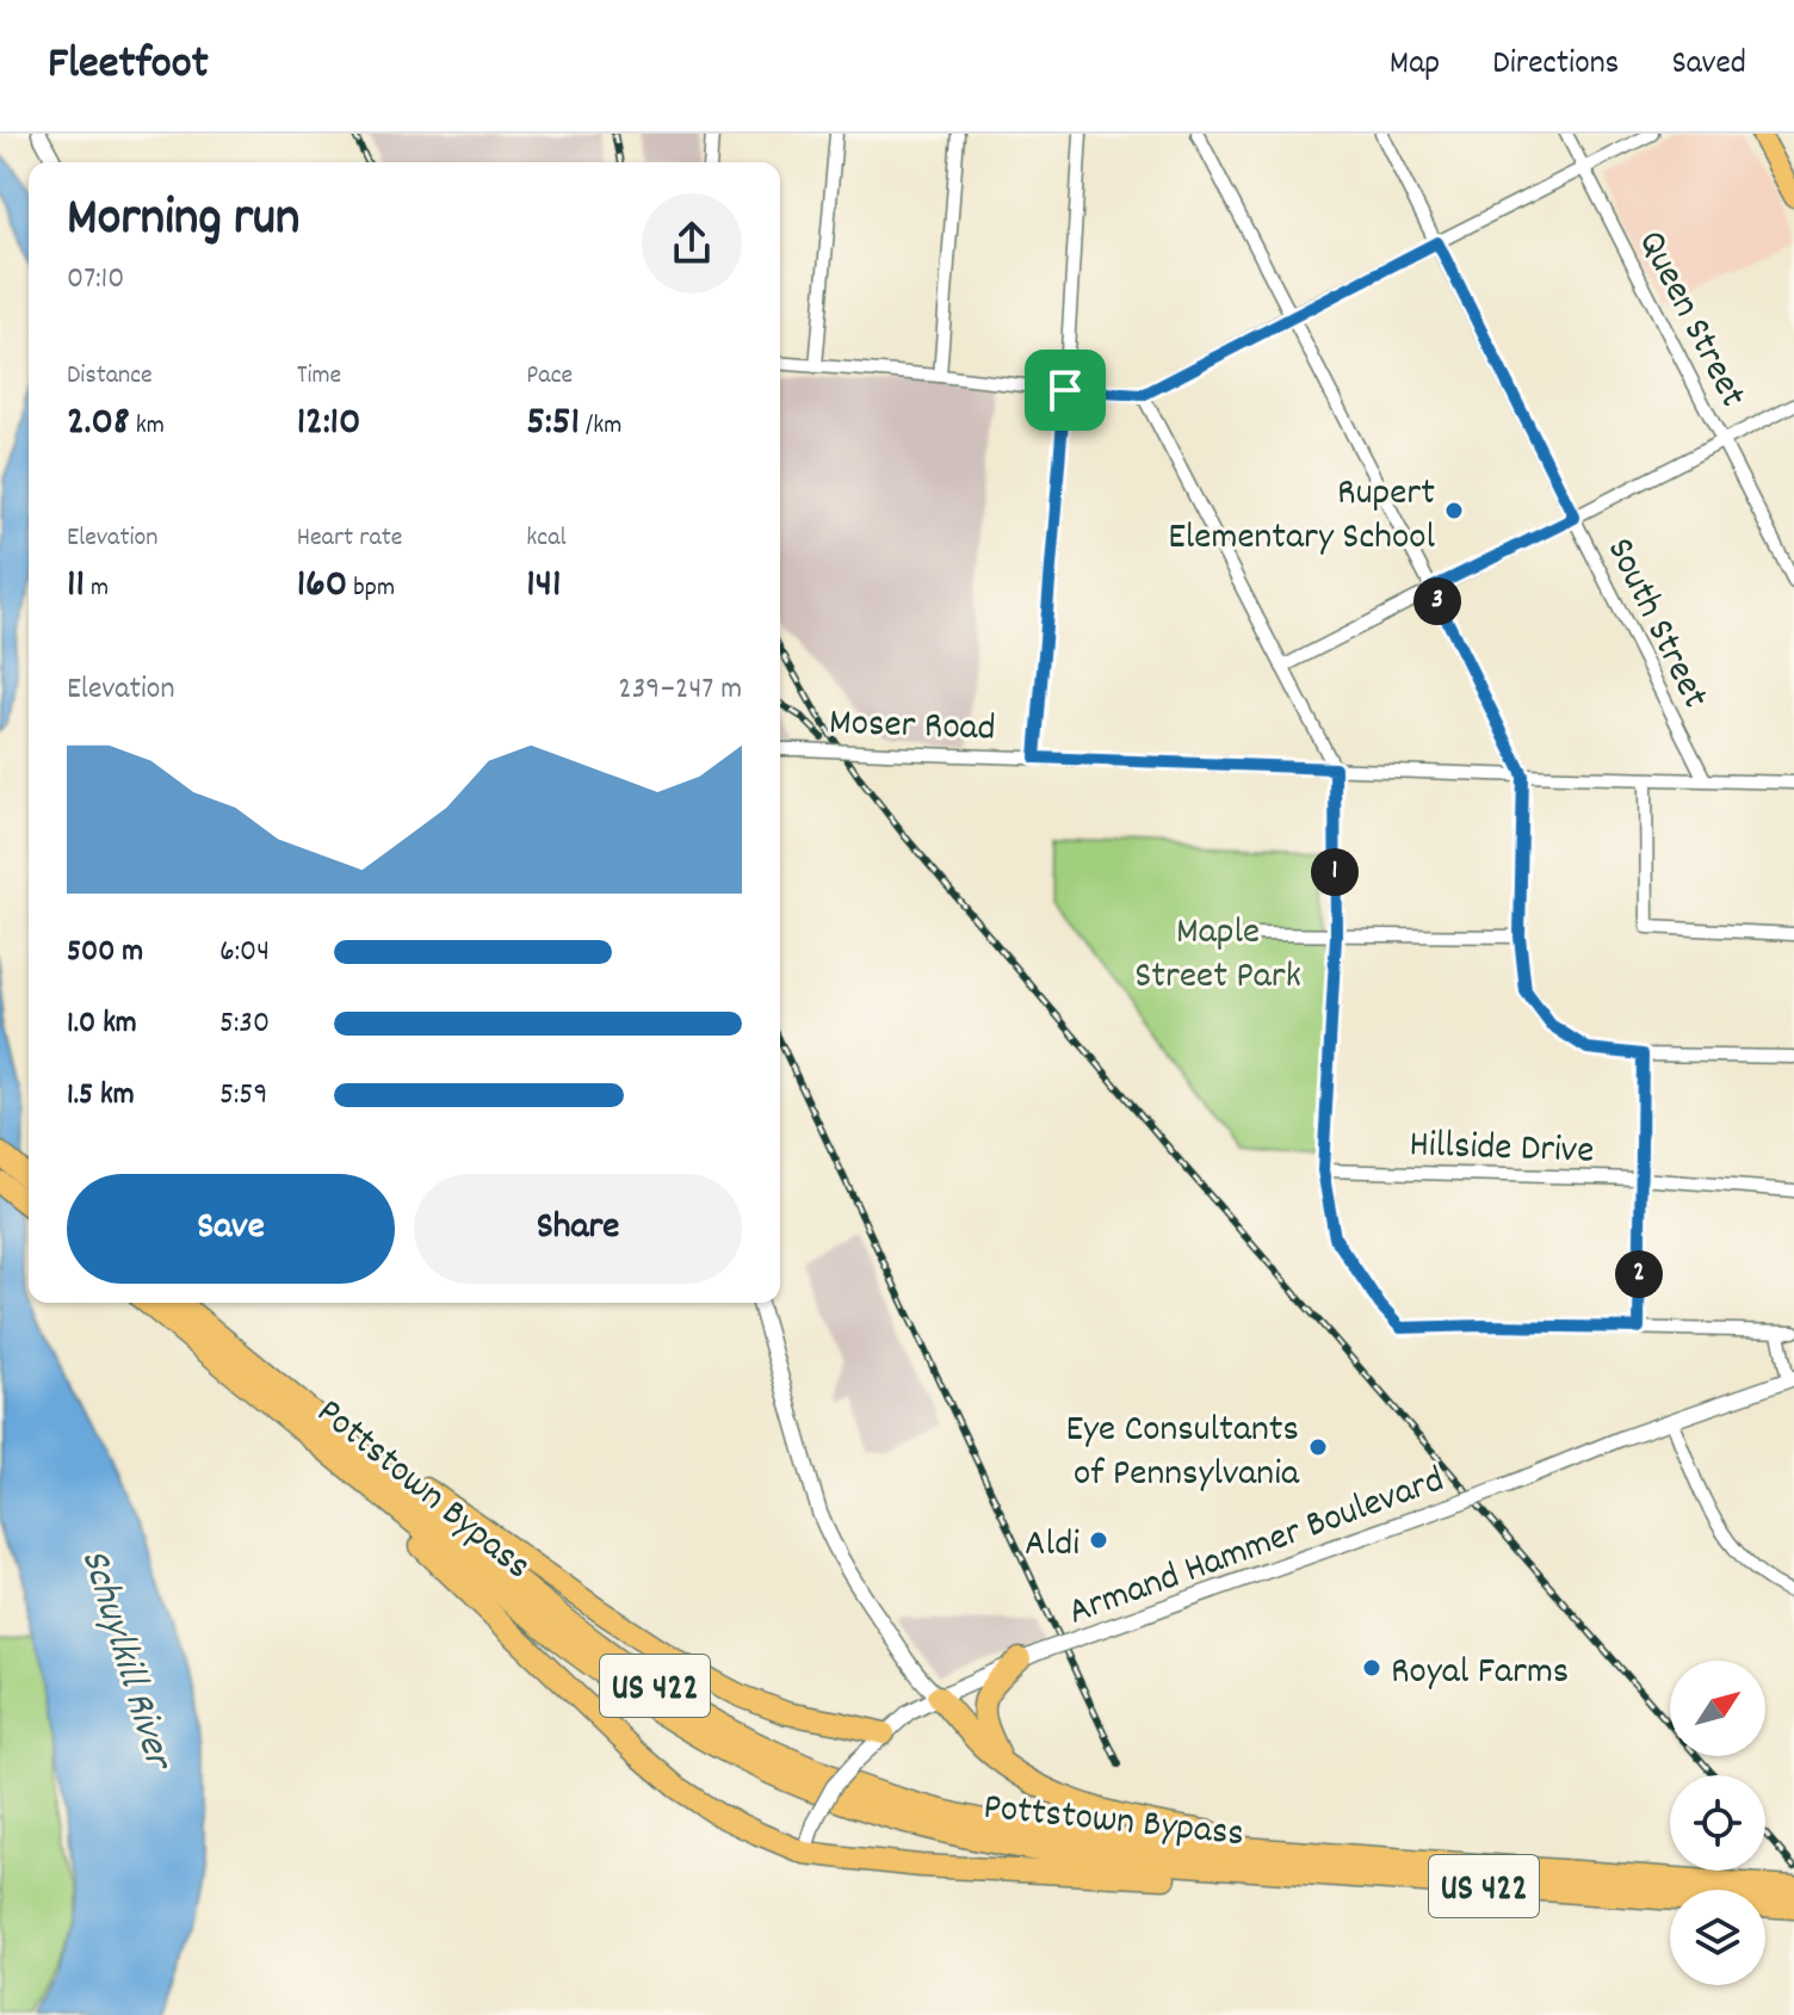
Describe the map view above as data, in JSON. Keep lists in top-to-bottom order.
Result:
{
  "streets": {
    "highway": ["Pottstown Bypass", "US 422"],
    "street": [
      "Queen Street",
      "South Street",
      "Moser Road",
      "Hillside Drive",
      "Armand Hammer Boulevard"
    ]
  },
  "crossings": [
    ["South Street", "Moser Road"],
    ["Pottstown Bypass", "US 422"]
  ],
  "water": ["Schuylkill River"],
  "parks": ["Maple Street Park"],
  "places": [
    "Rupert Elementary School",
    "Eye Consultants of Pennsylvania",
    "Aldi",
    "Royal Farms"
  ],
  "north": "top right",
  "page": {
    "header": "Fleetfoot",
    "nav": ["Map", "Directions", "Saved"],
    "heading": ["Morning run", "07:10"],
    "stats": [
      ["Distance", "2.08 km"],
      ["Time", "12:10"],
      ["Pace", "5:51 /km"],
      ["Elevation", "11 m"],
      ["Heart rate", "160 bpm"],
      ["kcal", "141"]
    ],
    "pins": ["3", "1", "2"],
    "chart": ["Elevation", "239–247 m"],
    "list": [
      {
        "name": "500 m",
        "note": "6:04"
      },
      {
        "name": "1.0 km",
        "note": "5:30"
      },
      {
        "name": "1.5 km",
        "note": "5:59"
      }
    ],
    "buttons": ["Save", "Share"]
  }
}
